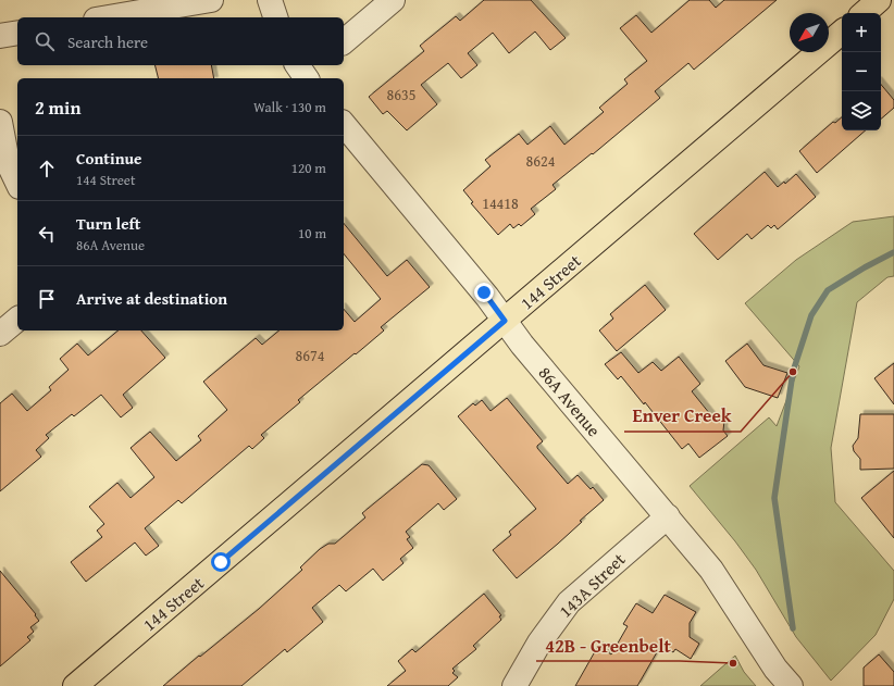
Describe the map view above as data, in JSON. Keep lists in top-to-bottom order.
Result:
{
  "streets": {
    "main road": ["144 Street"],
    "street": ["86A Avenue", "143A Street"]
  },
  "crossings": [
    ["144 Street", "86A Avenue"],
    ["86A Avenue", "143A Street"]
  ],
  "places": ["Enver Creek", "42B - Greenbelt"],
  "house_numbers": [
    "8635",
    "8624",
    "14418",
    "8674"
  ],
  "north": "bottom left",
  "page": {
    "map_buttons": ["+", "−"],
    "search": "Search here",
    "heading": ["2 min", "Walk · 130 m"],
    "list": [
      ["Continue", "144 Street", "120 m"],
      ["Turn left", "86A Avenue", "10 m"],
      "Arrive at destination"
    ]
  }
}
